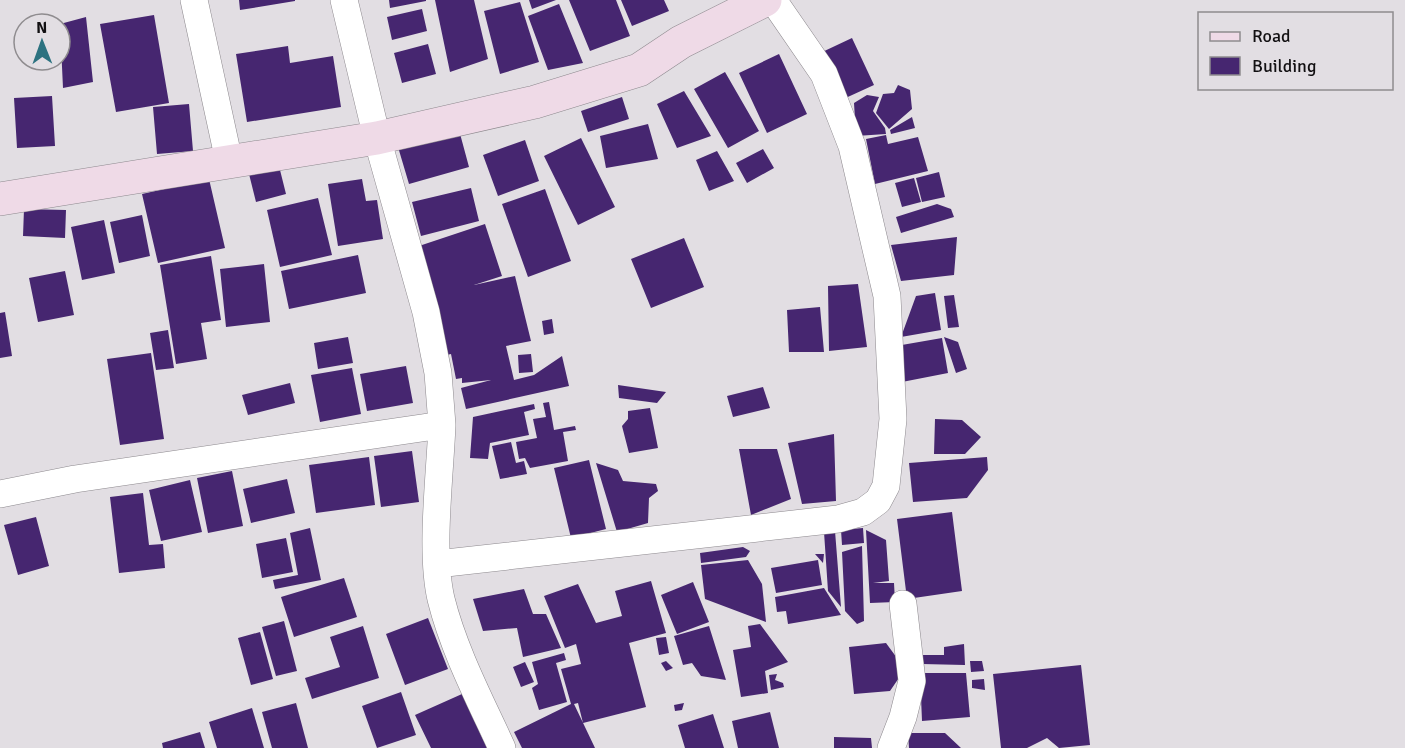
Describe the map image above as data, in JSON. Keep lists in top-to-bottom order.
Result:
{
  "legend": ["Road", "Building"],
  "north": "top"
}
